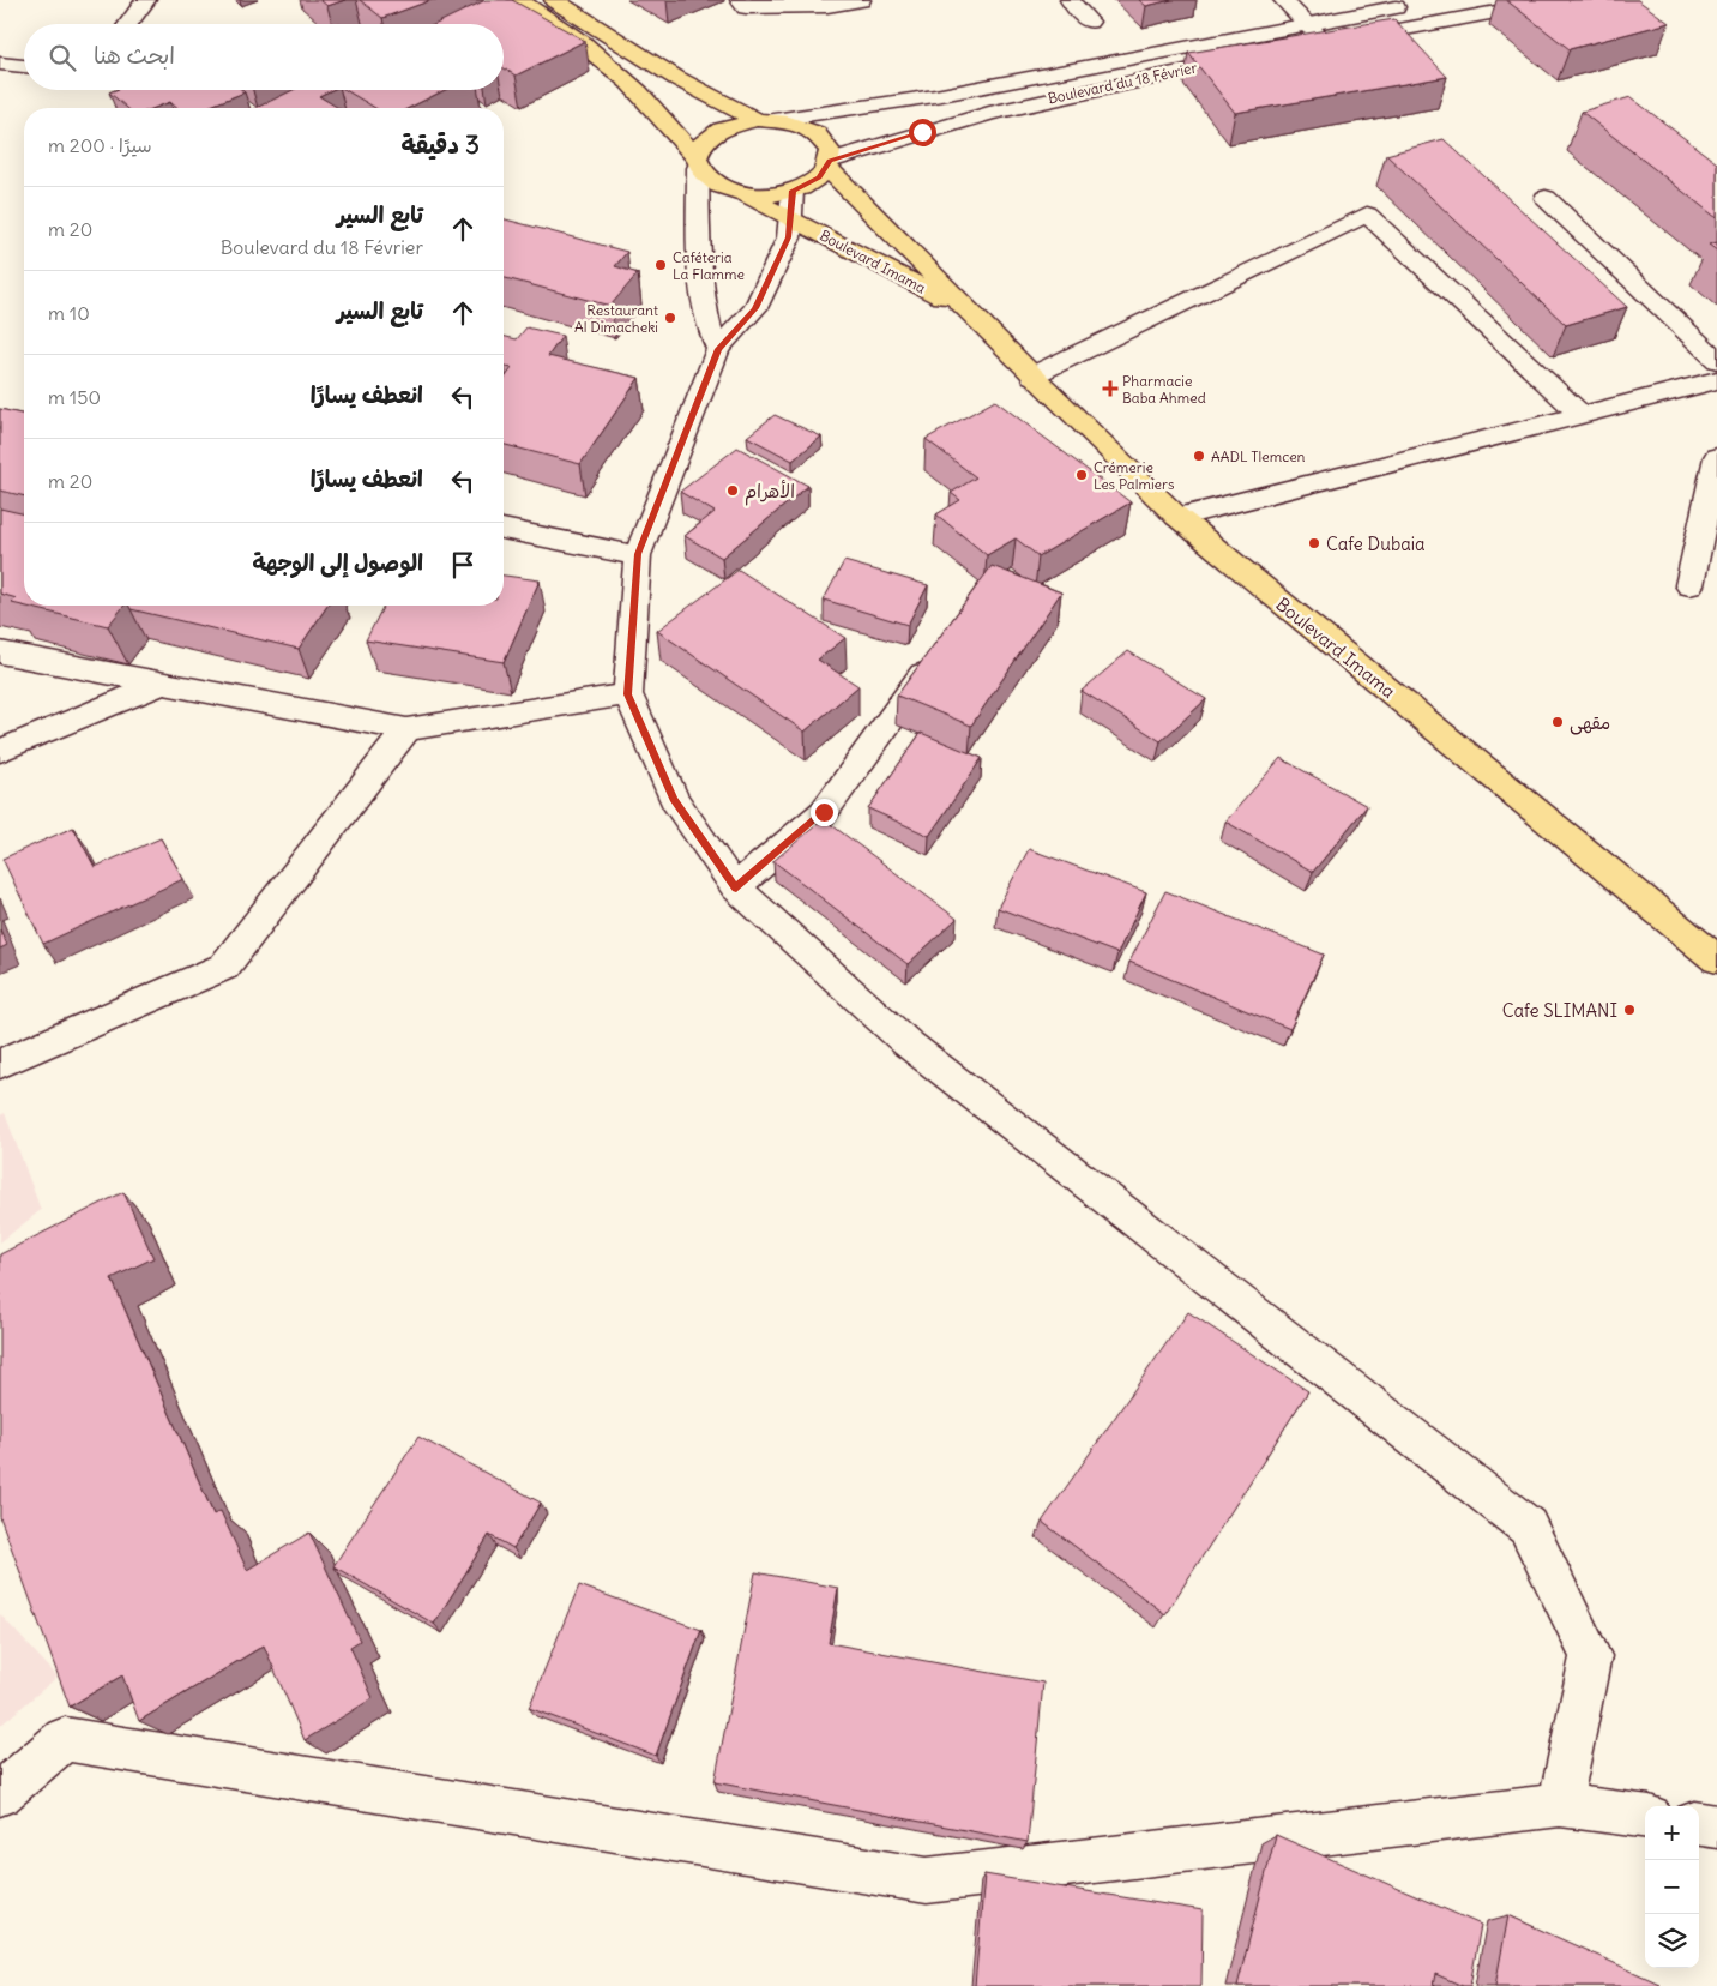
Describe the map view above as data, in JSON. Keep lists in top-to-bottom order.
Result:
{
  "streets": {
    "main road": ["Boulevard Imama"],
    "street": ["Boulevard du 18 Février"]
  },
  "crossings": [
    ["Boulevard du 18 Février", "Boulevard Imama"]
  ],
  "places": {
    "other": [
      "Caféteria La Flamme",
      "Restaurant Al Dimacheki",
      "AADL Tlemcen",
      "Crémerie Les Palmiers",
      "الأهرام",
      "Cafe Dubaia",
      "مقهى",
      "Cafe SLIMANI"
    ],
    "health": ["Pharmacie Baba Ahmed"]
  },
  "page": {
    "search": "ابحث هنا",
    "heading": ["3 دقيقة", "سيرًا · 200 m"],
    "list": [
      ["تابع السير", "Boulevard du 18 Février", "20 m"],
      ["تابع السير", "10 m"],
      ["انعطف يسارًا", "150 m"],
      ["انعطف يسارًا", "20 m"],
      "الوصول إلى الوجهة"
    ],
    "map_buttons": ["+", "−"]
  }
}
